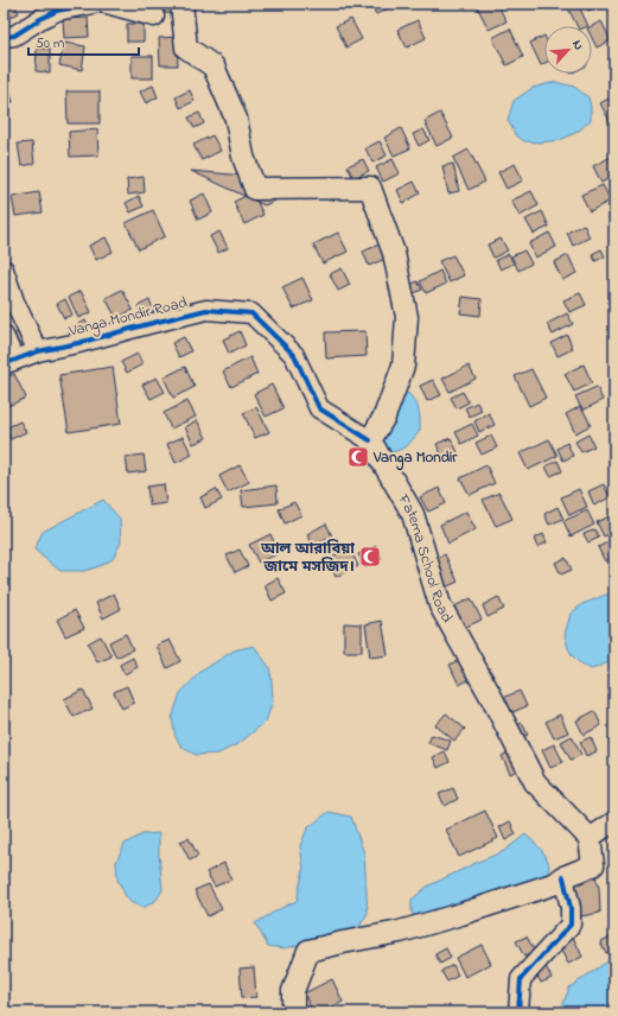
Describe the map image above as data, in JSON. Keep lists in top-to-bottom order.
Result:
{
  "streets": {
    "main road": ["Fatema School Road"],
    "street": ["Vanga Mondir Road"]
  },
  "crossings": [
    ["Vanga Mondir Road", "Fatema School Road"]
  ],
  "places": {
    "mosque": ["Vanga Mondir", "আল আরাবিয়া জামে মসজিদ।"]
  },
  "scale_bar": "50 m",
  "north": "top right"
}
